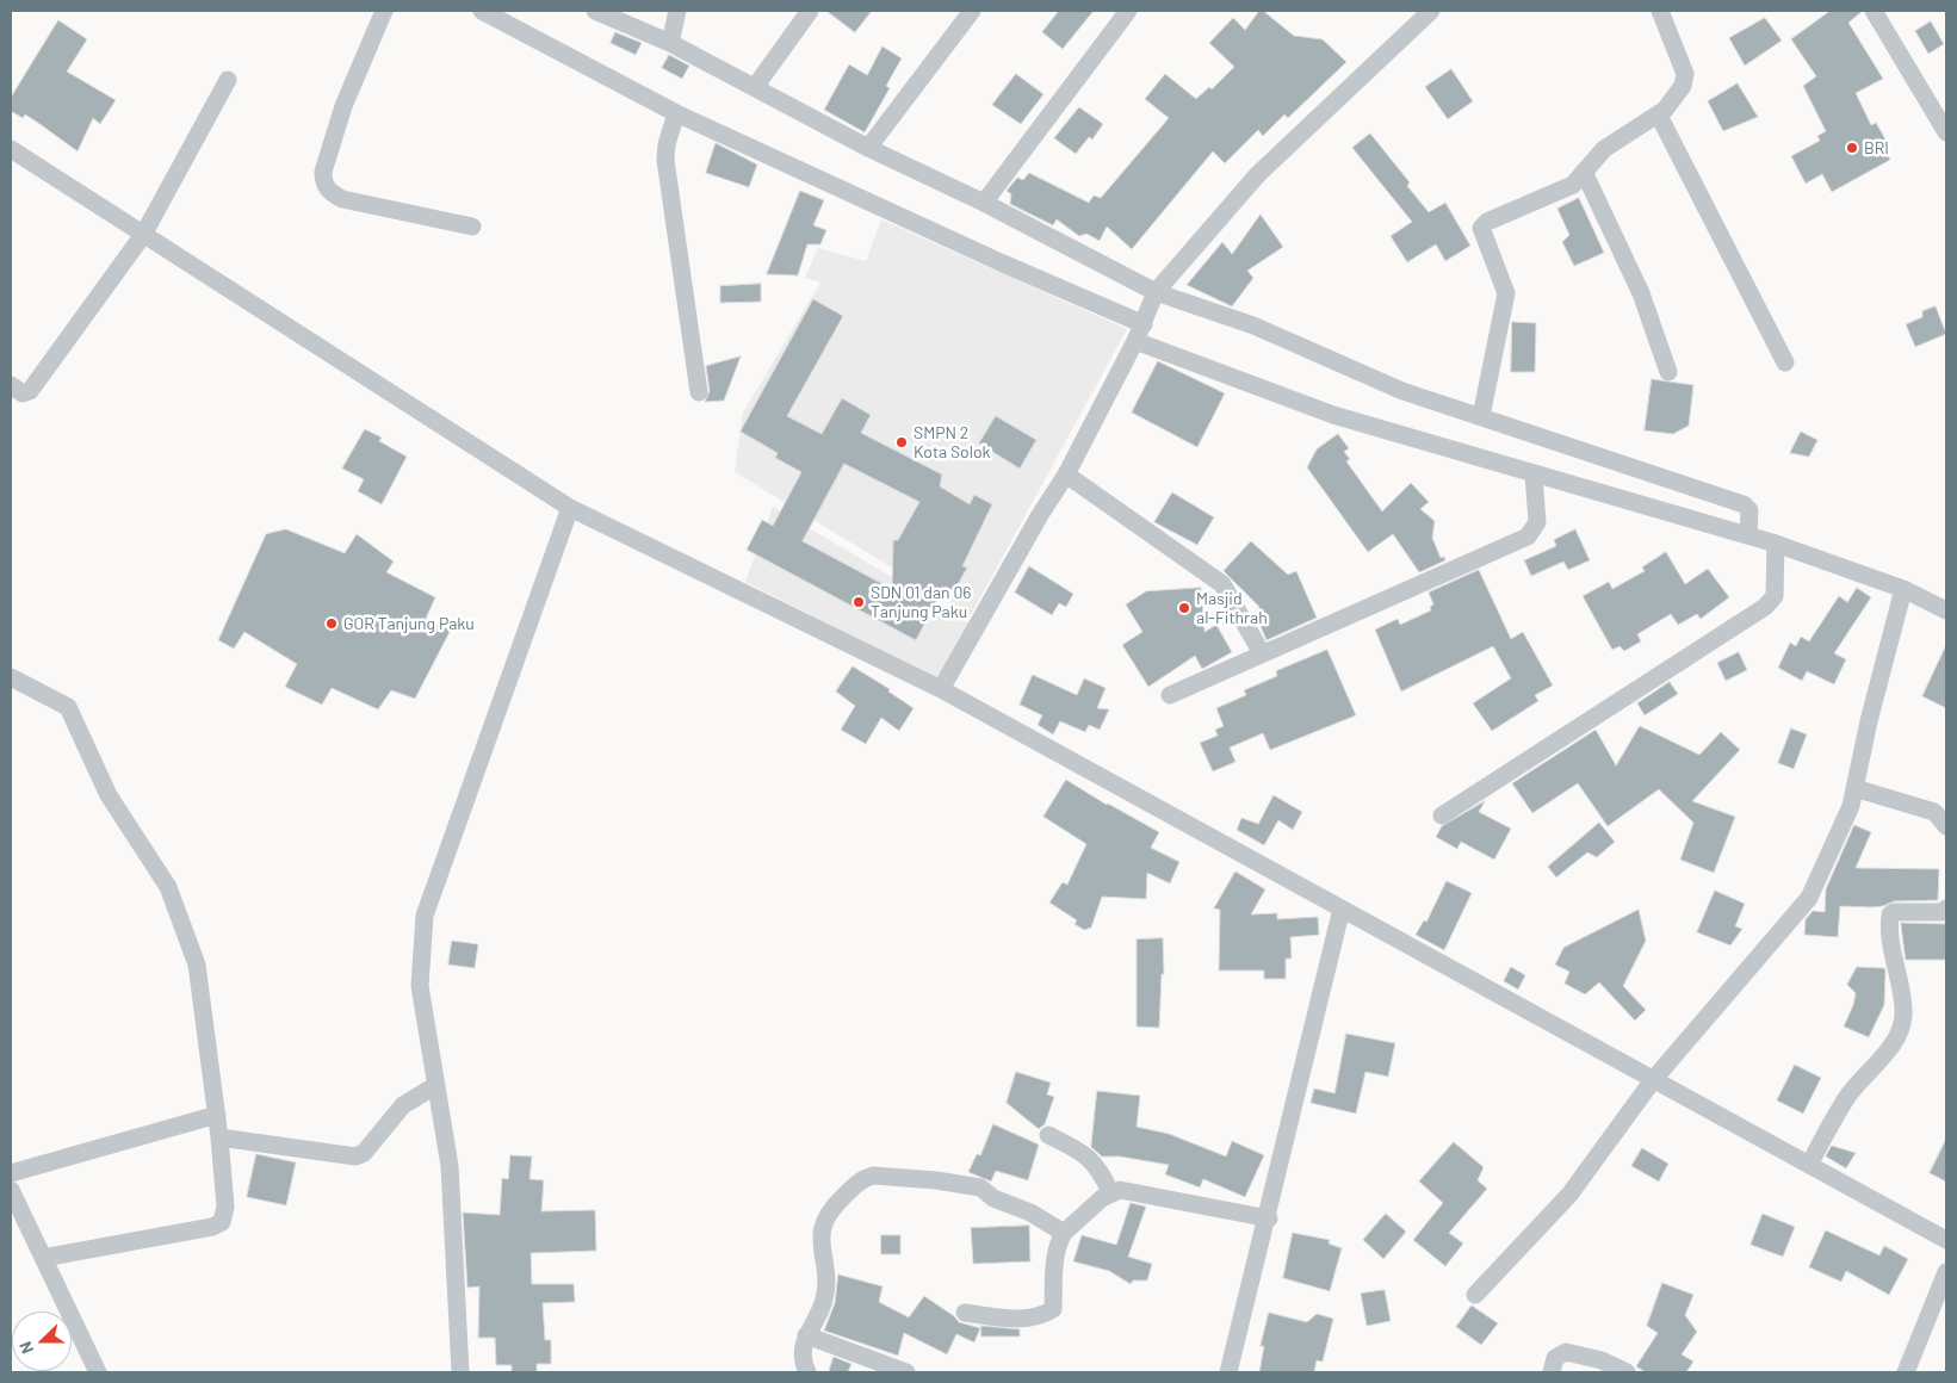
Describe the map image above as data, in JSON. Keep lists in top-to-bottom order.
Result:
{
  "places": [
    "BRI",
    "SMPN 2 Kota Solok",
    "SDN 01 dan 06 Tanjung Paku",
    "Masjid al-Fithrah",
    "GOR Tanjung Paku"
  ],
  "north": "left"
}
